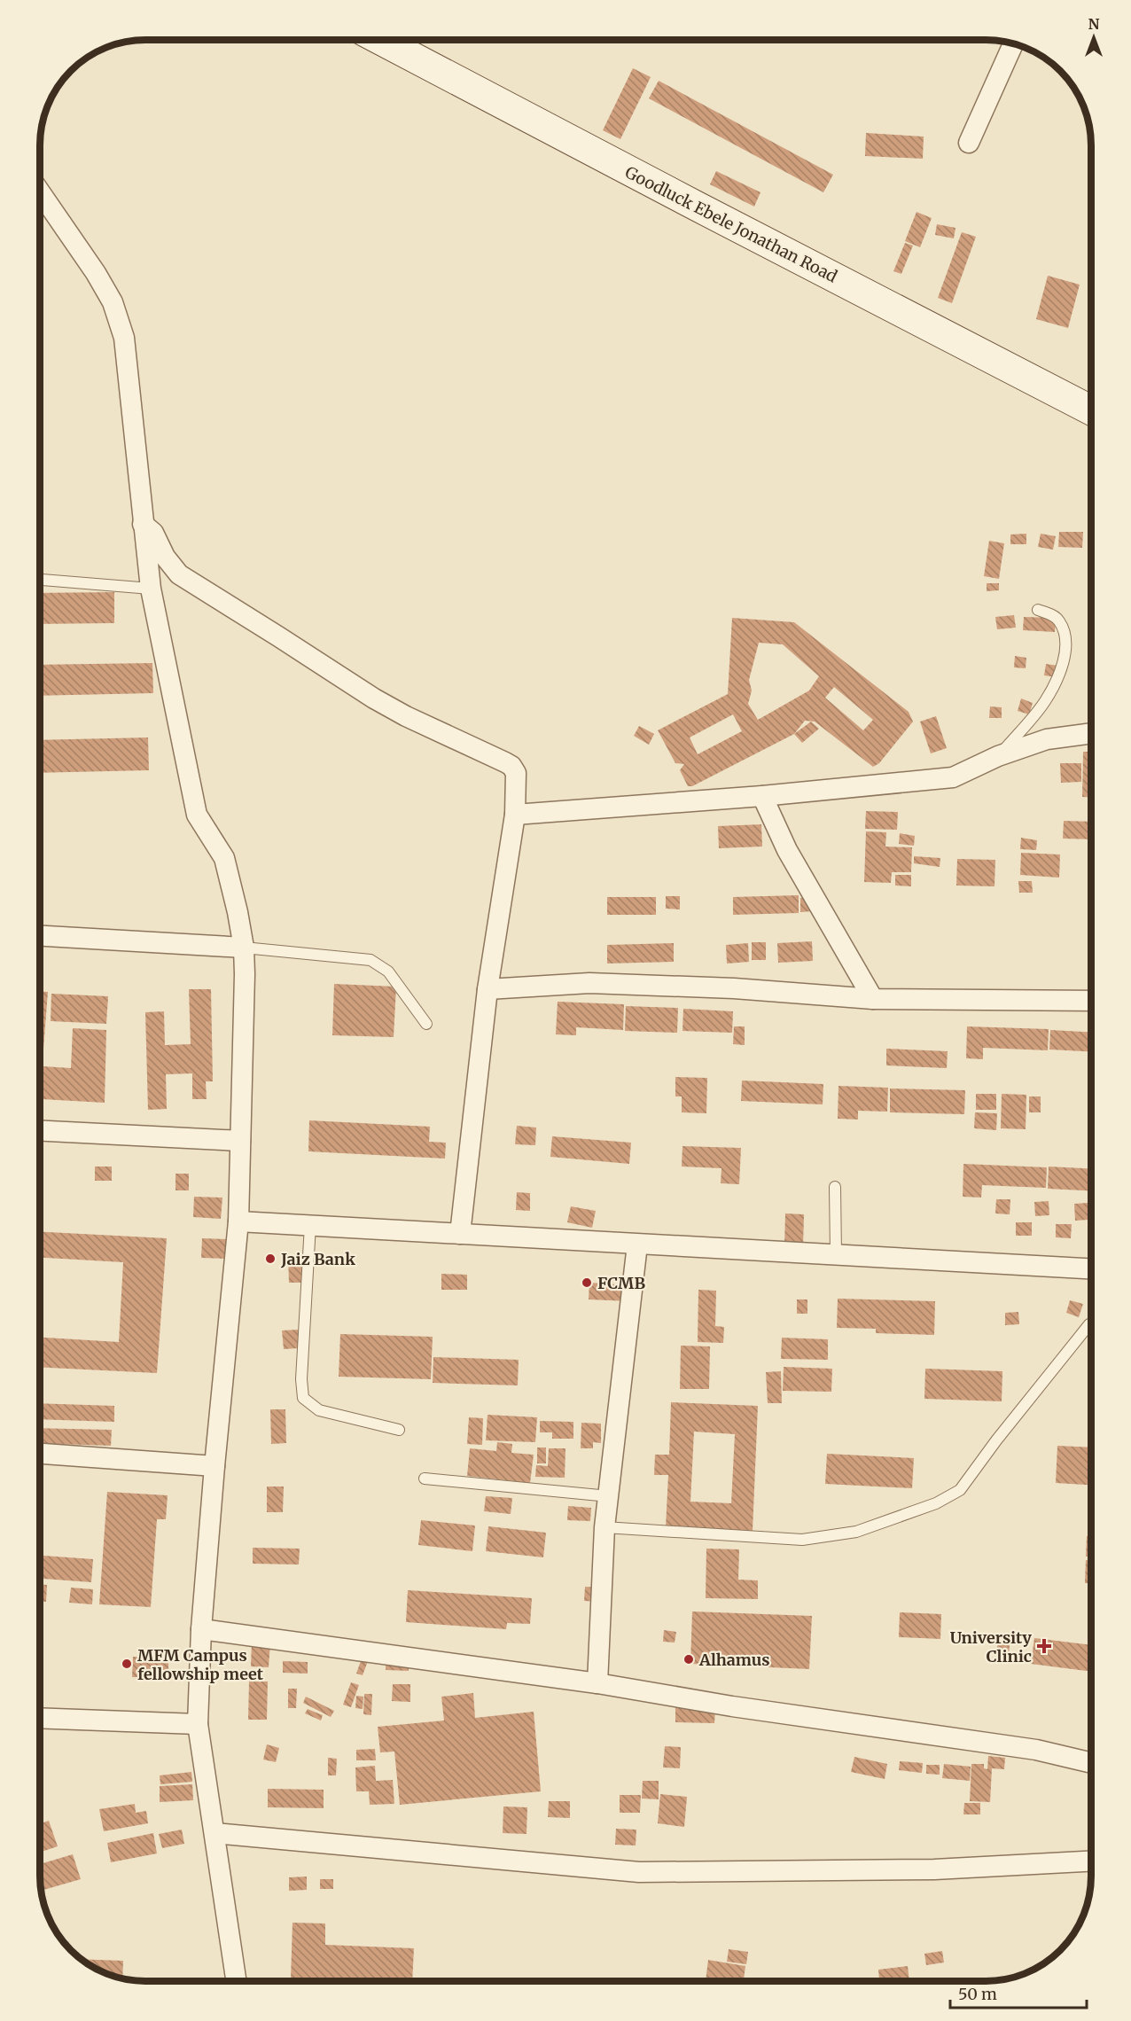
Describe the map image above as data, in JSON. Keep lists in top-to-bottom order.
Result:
{
  "streets": {
    "main road": ["Goodluck Ebele Jonathan Road"]
  },
  "places": {
    "other": [
      "Jaiz Bank",
      "FCMB",
      "Alhamus",
      "MFM Campus fellowship meet"
    ],
    "health": ["University Clinic"]
  },
  "scale_bar": "50 m",
  "north": "top"
}
